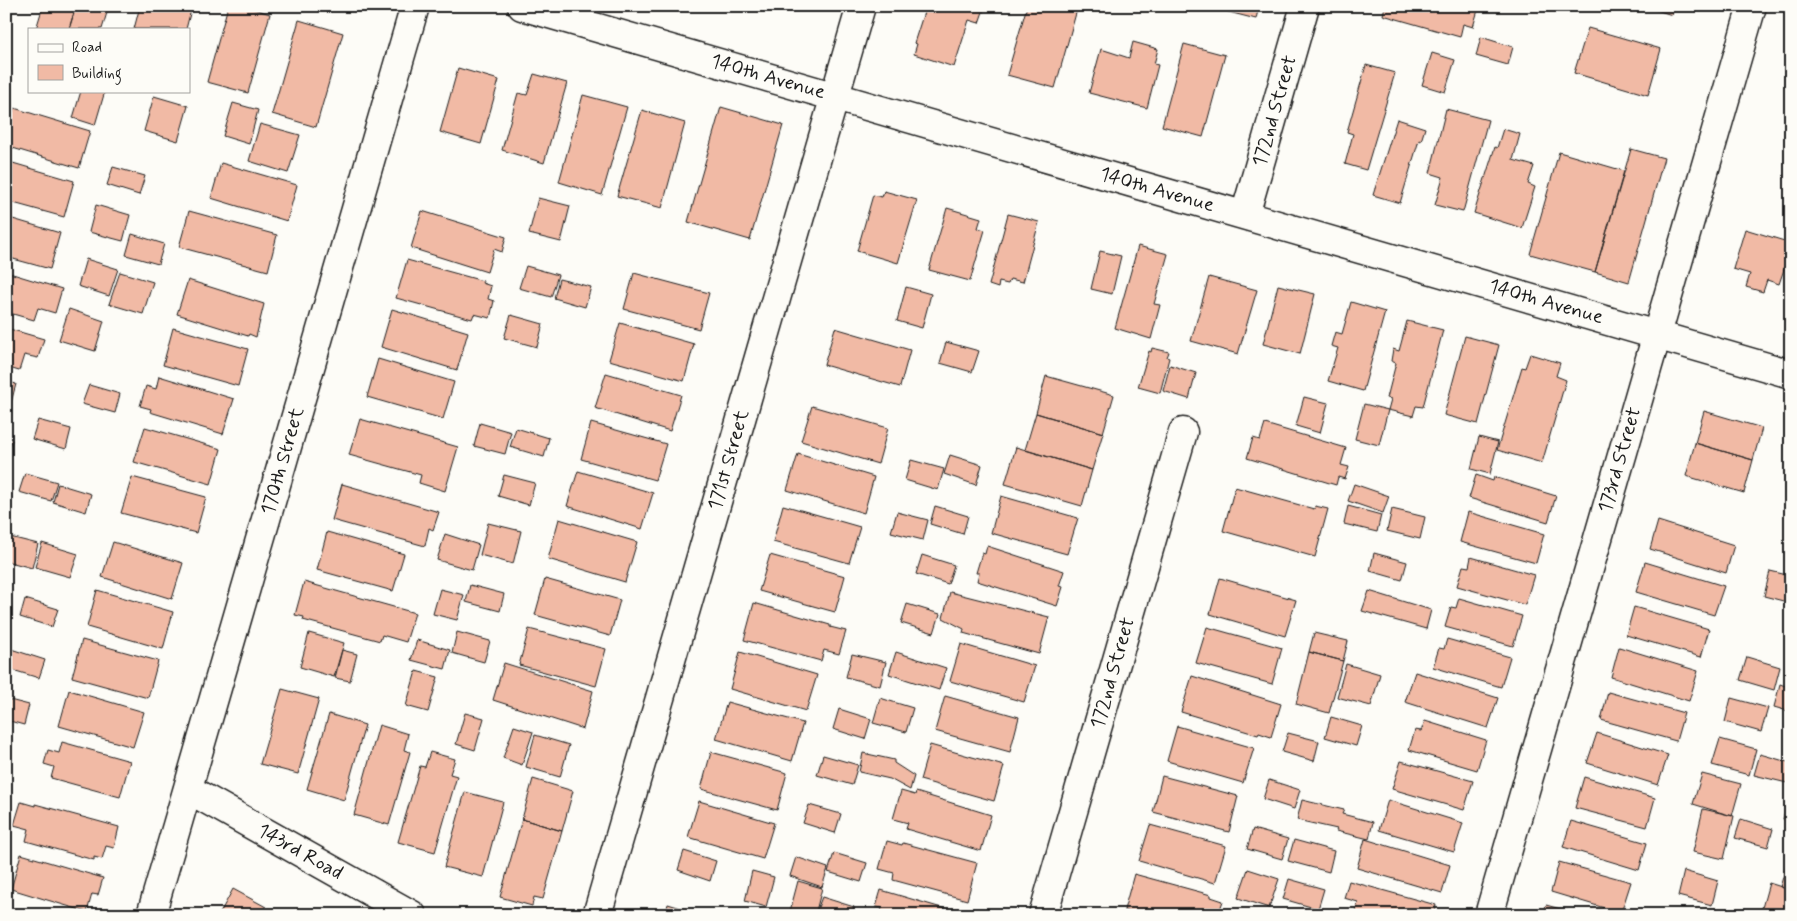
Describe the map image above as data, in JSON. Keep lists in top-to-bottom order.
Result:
{
  "streets": {
    "street": [
      "140th Avenue",
      "172nd Street",
      "171st Street",
      "173rd Street",
      "170th Street",
      "143rd Road"
    ]
  },
  "crossings": [
    ["140th Avenue", "172nd Street"],
    ["140th Avenue", "171st Street"],
    ["140th Avenue", "173rd Street"],
    ["170th Street", "143rd Road"]
  ],
  "legend": ["Road", "Building"]
}
